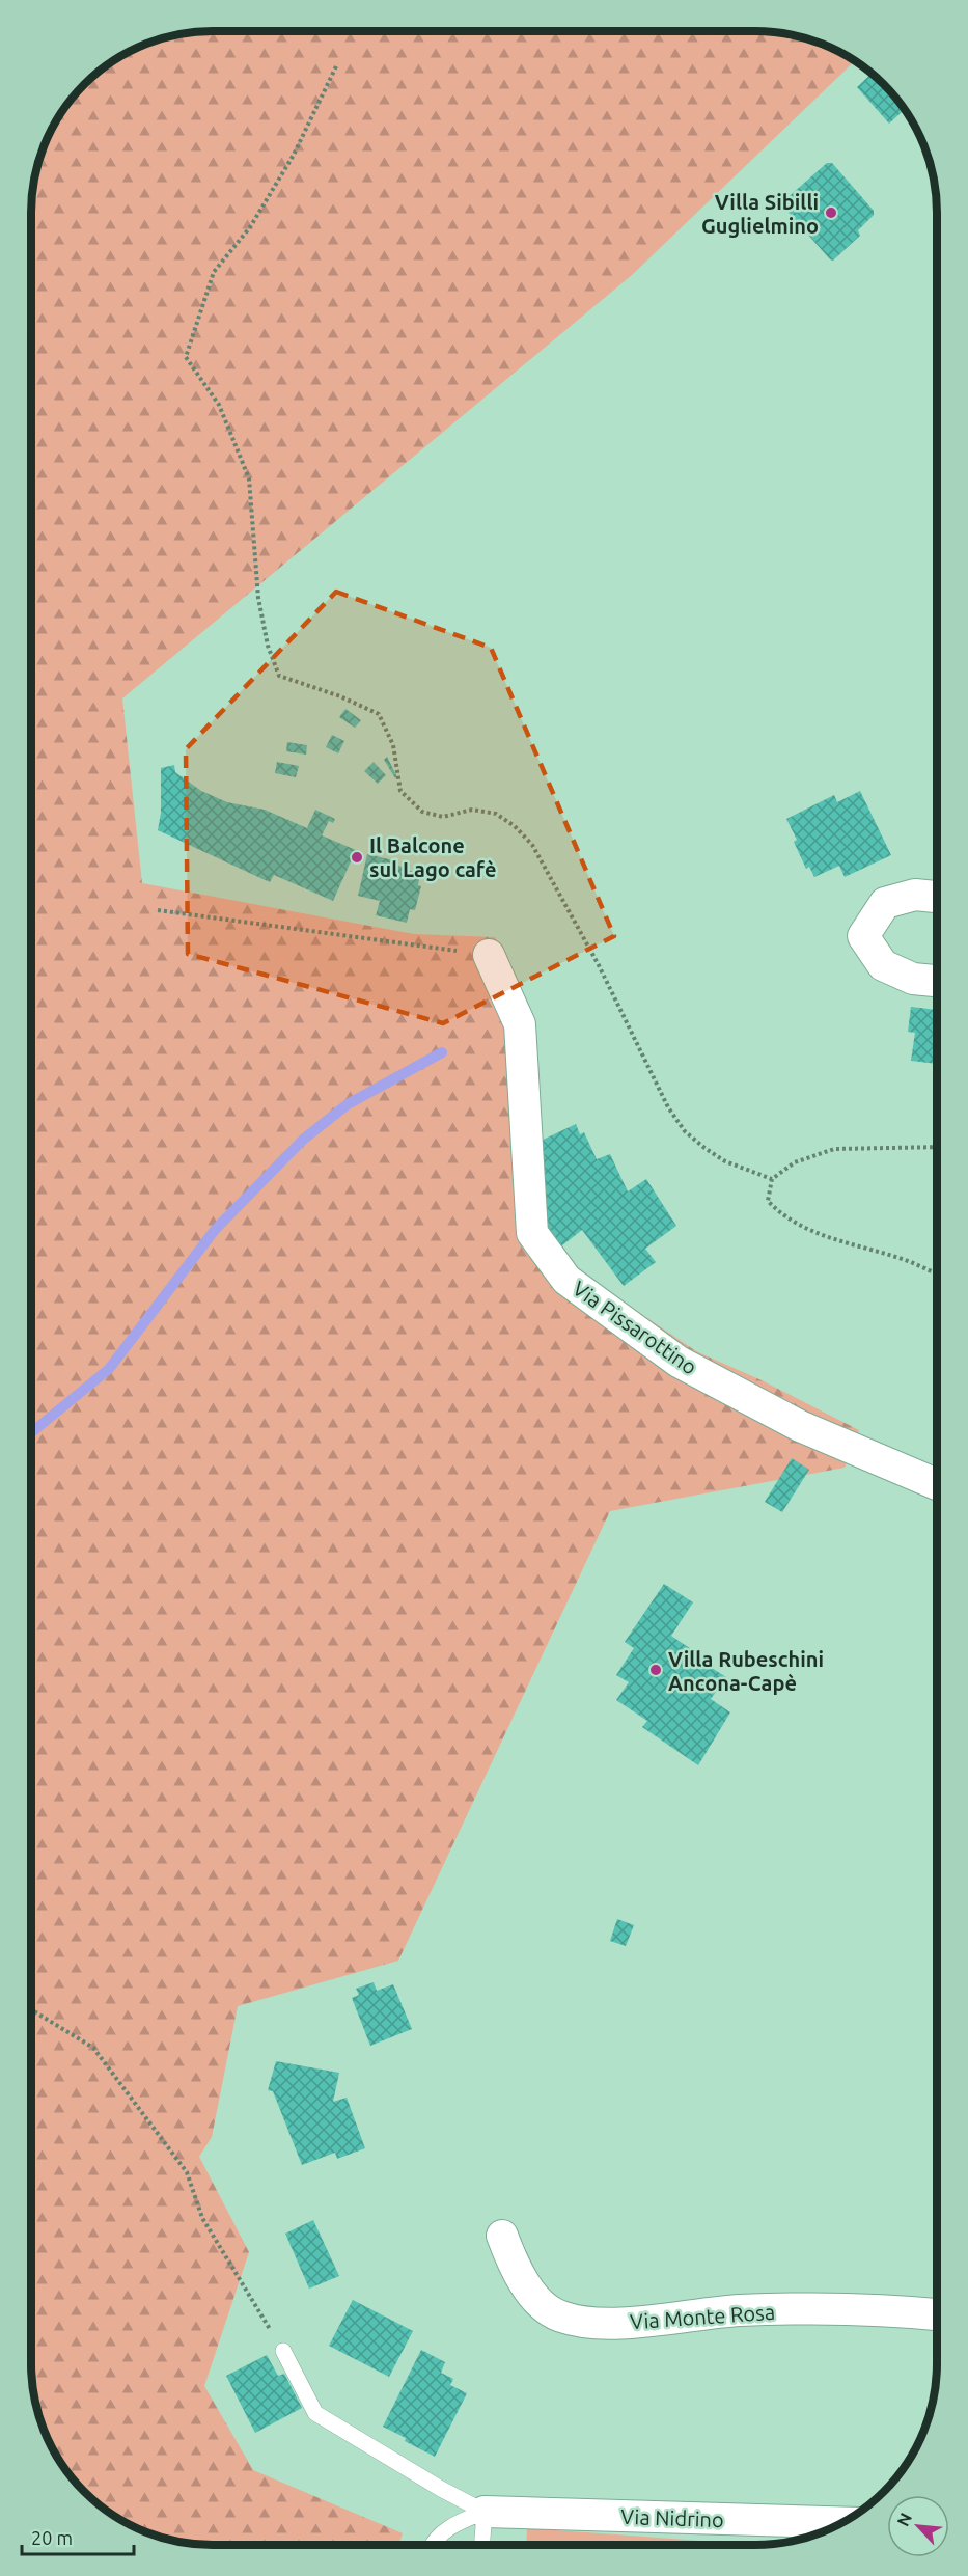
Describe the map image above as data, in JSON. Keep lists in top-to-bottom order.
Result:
{
  "streets": {
    "street": ["Via Pissarottino", "Via Monte Rosa", "Via Nidrino"]
  },
  "places": ["Villa Sibilli Guglielmino", "Il Balcone sul Lago cafè", "Villa Rubeschini Ancona-Capè"],
  "scale_bar": "20 m",
  "north": "top left"
}
